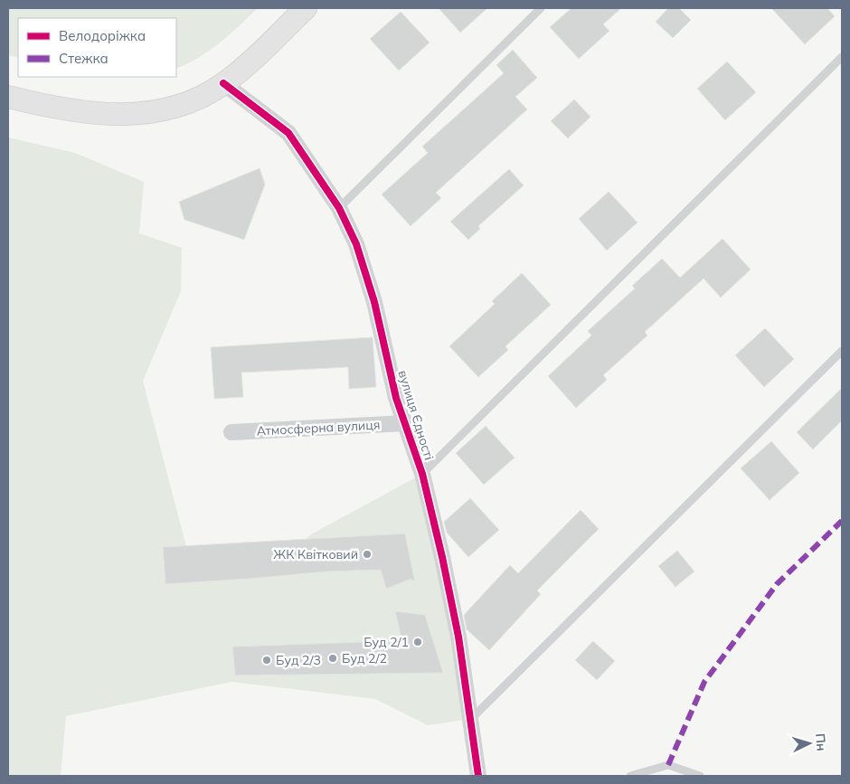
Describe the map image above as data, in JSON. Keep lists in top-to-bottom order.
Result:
{
  "streets": {
    "street": ["вулиця Єдності", "Атмосферна вулиця"]
  },
  "crossings": [
    ["вулиця Єдності", "Атмосферна вулиця"]
  ],
  "places": [
    "ЖК Квітковий",
    "Буд 2/1",
    "Буд 2/2",
    "Буд 2/3"
  ],
  "legend": ["Велодоріжка", "Стежка"],
  "north": "right"
}
